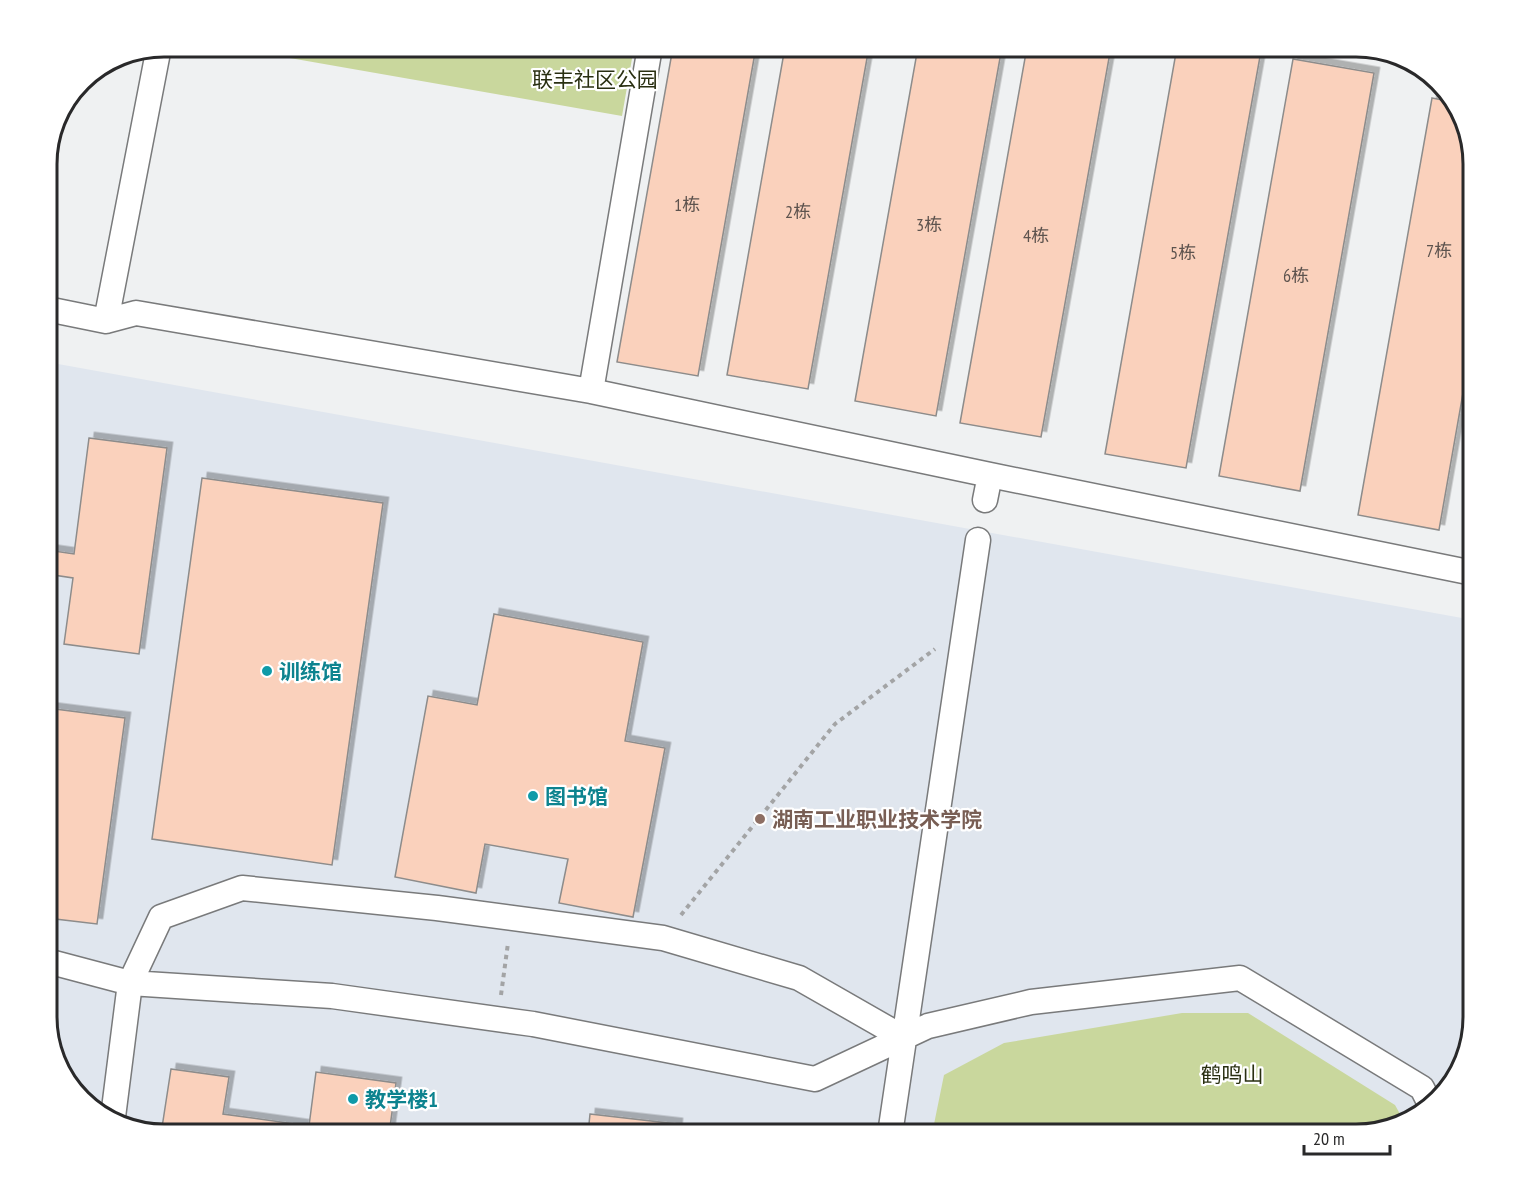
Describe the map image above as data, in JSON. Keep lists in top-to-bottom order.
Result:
{
  "parks": ["联丰社区公园", "鹤鸣山"],
  "places": [
    "训练馆",
    "图书馆",
    "湖南工业职业技术学院",
    "教学楼1"
  ],
  "house_numbers": [
    "1栋",
    "2栋",
    "3栋",
    "4栋",
    "7栋",
    "5栋",
    "6栋"
  ],
  "scale_bar": "20 m"
}
